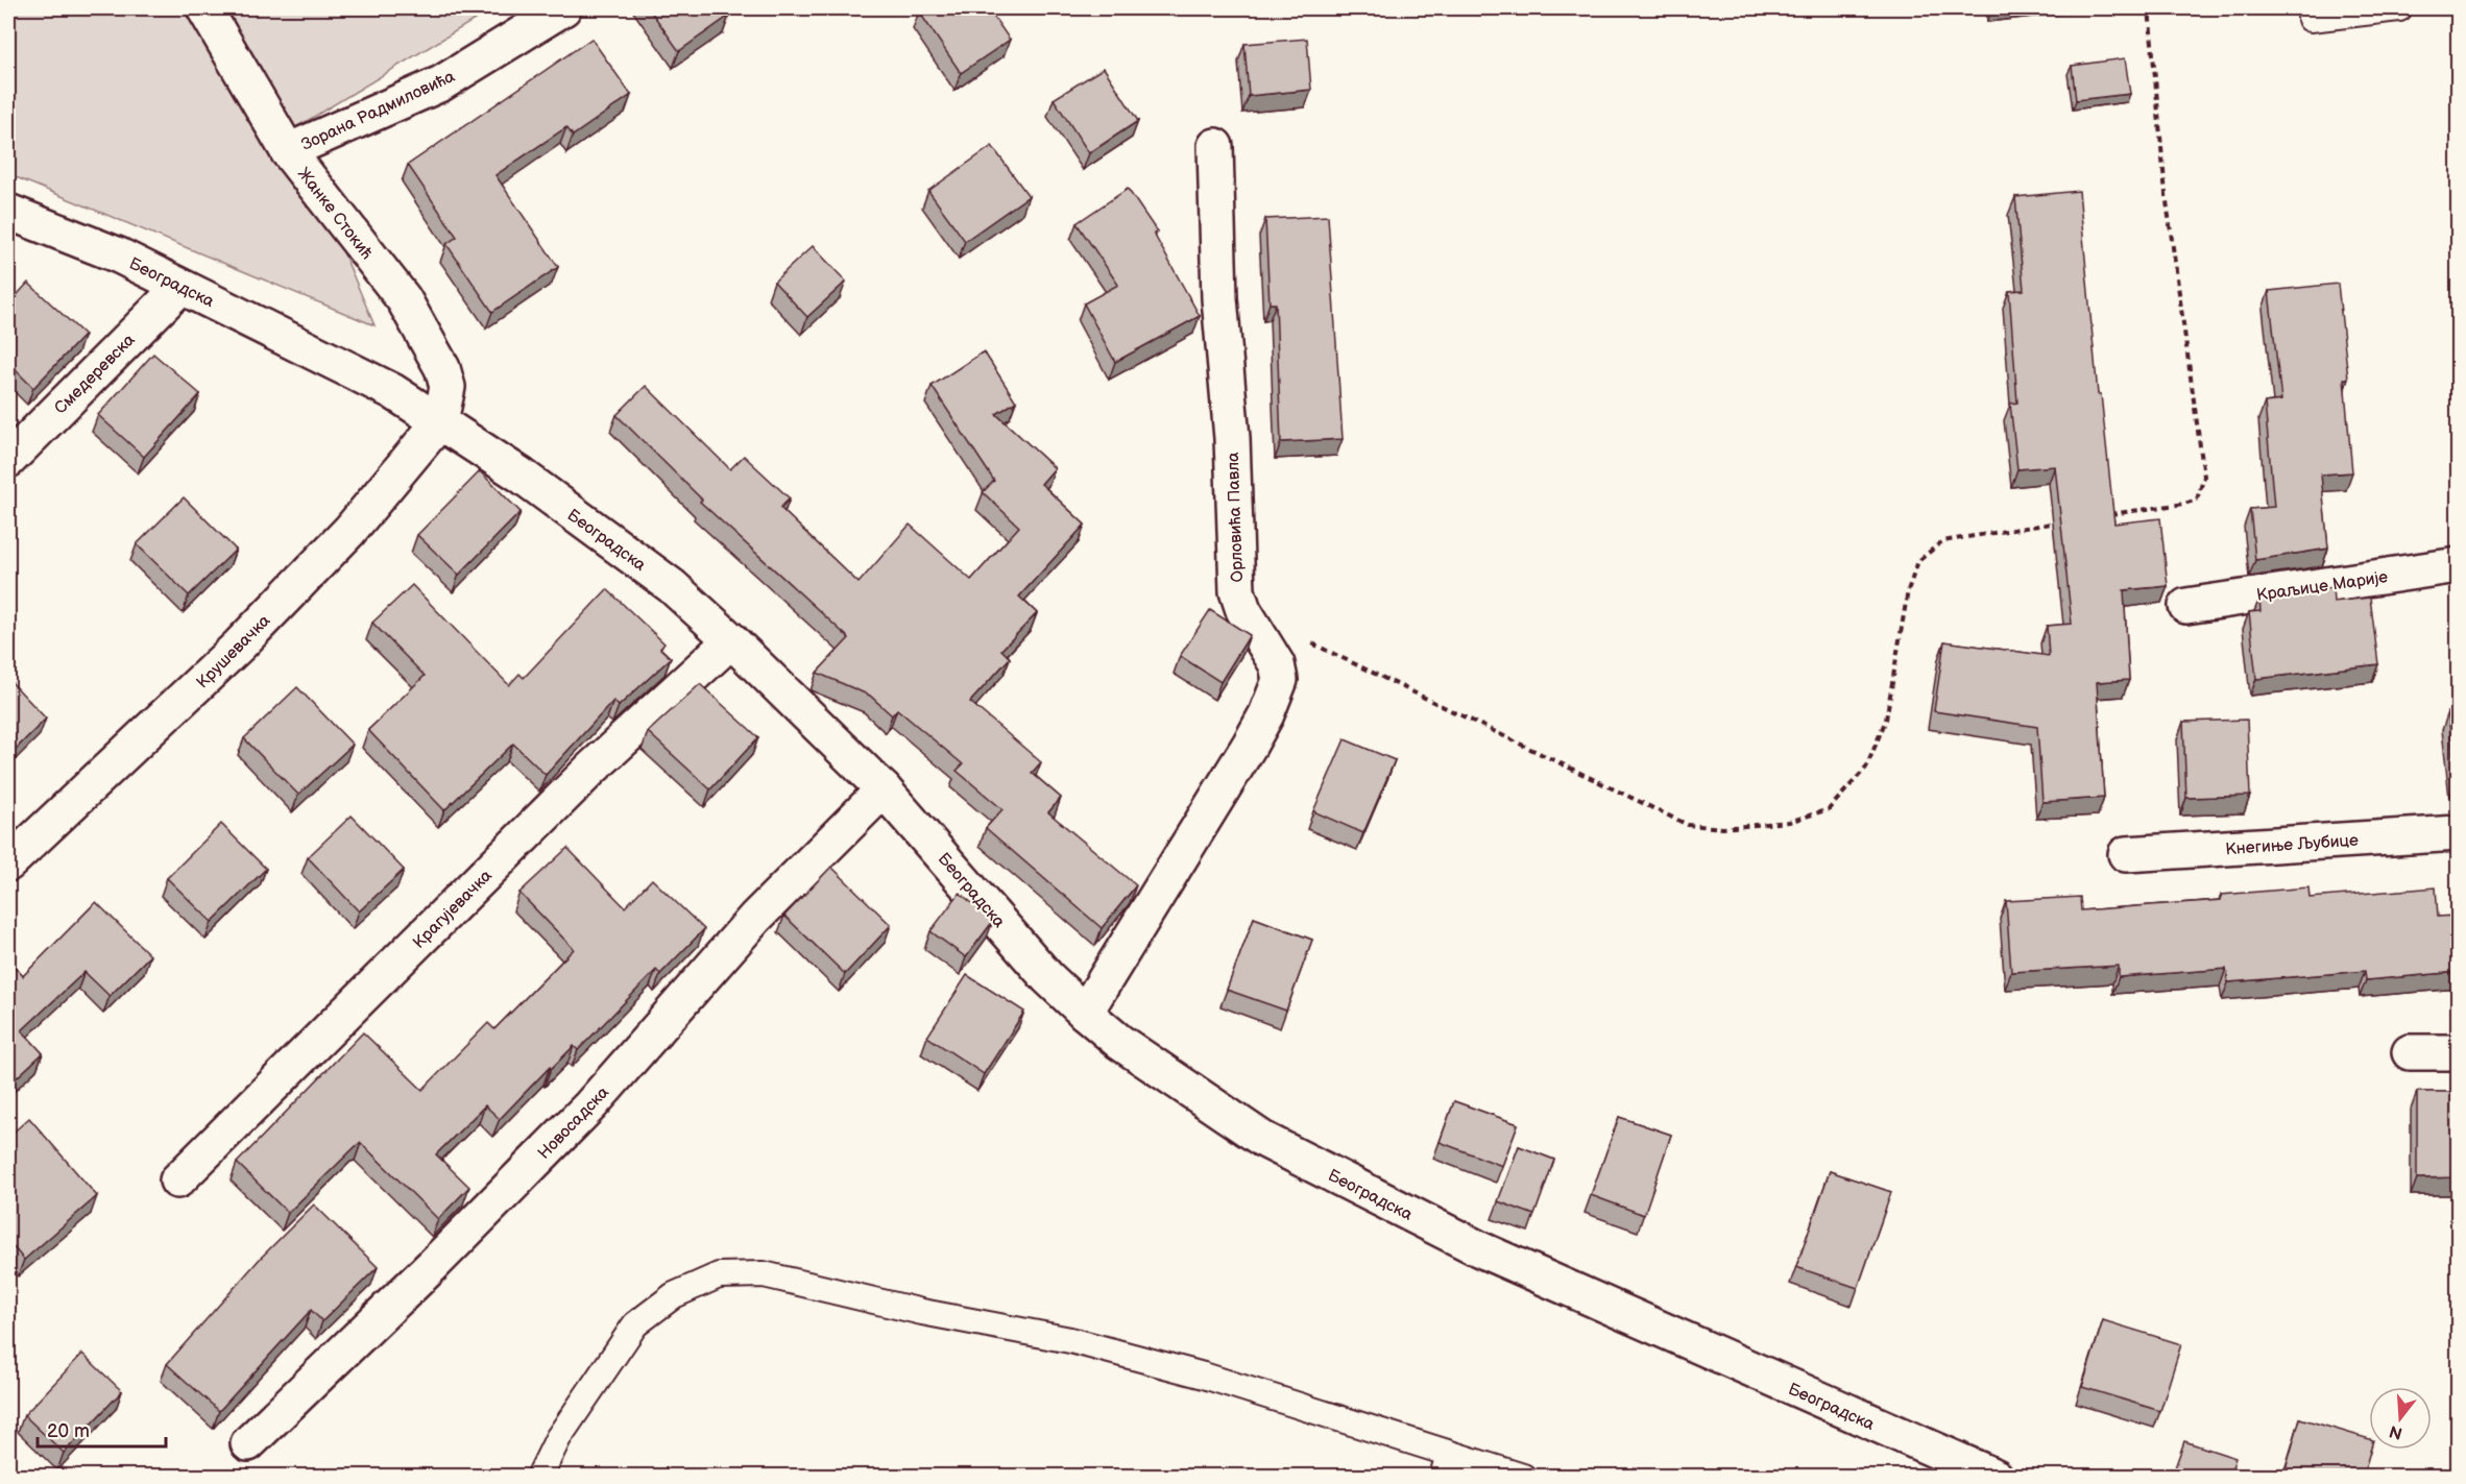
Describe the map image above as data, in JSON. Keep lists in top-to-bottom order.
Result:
{
  "streets": {
    "street": [
      "Зорана Радмиловића",
      "Жанке Стокић",
      "Београдска",
      "Смедеревска",
      "Орловића Павла",
      "Краљице Марије",
      "Крушевачка",
      "Кнегиње Љубице",
      "Крагујевачка",
      "Новосадска"
    ]
  },
  "crossings": [
    ["Зорана Радмиловића", "Жанке Стокић"],
    ["Жанке Стокић", "Београдска"],
    ["Жанке Стокић", "Крушевачка"],
    ["Београдска", "Смедеревска"],
    ["Београдска", "Орловића Павла"],
    ["Београдска", "Крушевачка"],
    ["Београдска", "Крагујевачка"],
    ["Београдска", "Новосадска"]
  ],
  "scale_bar": "20 m",
  "north": "bottom"
}
